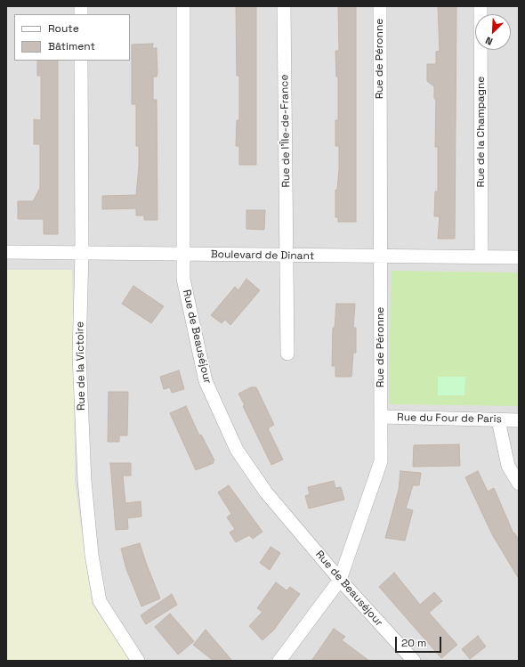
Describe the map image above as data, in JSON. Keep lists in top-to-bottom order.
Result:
{
  "streets": {
    "street": [
      "Rue de Péronne",
      "Rue de l'Île-de-France",
      "Rue de la Champagne",
      "Boulevard de Dinant",
      "Rue de Beauséjour",
      "Rue de la Victoire",
      "Rue du Four de Paris"
    ]
  },
  "crossings": [
    ["Rue de Péronne", "Boulevard de Dinant"],
    ["Rue de Péronne", "Rue de Beauséjour"],
    ["Rue de Péronne", "Rue du Four de Paris"],
    ["Rue de l'Île-de-France", "Boulevard de Dinant"],
    ["Rue de la Champagne", "Boulevard de Dinant"],
    ["Boulevard de Dinant", "Rue de Beauséjour"],
    ["Boulevard de Dinant", "Rue de la Victoire"]
  ],
  "legend": ["Route", "Bâtiment"],
  "scale_bar": "20 m",
  "north": "bottom left"
}
